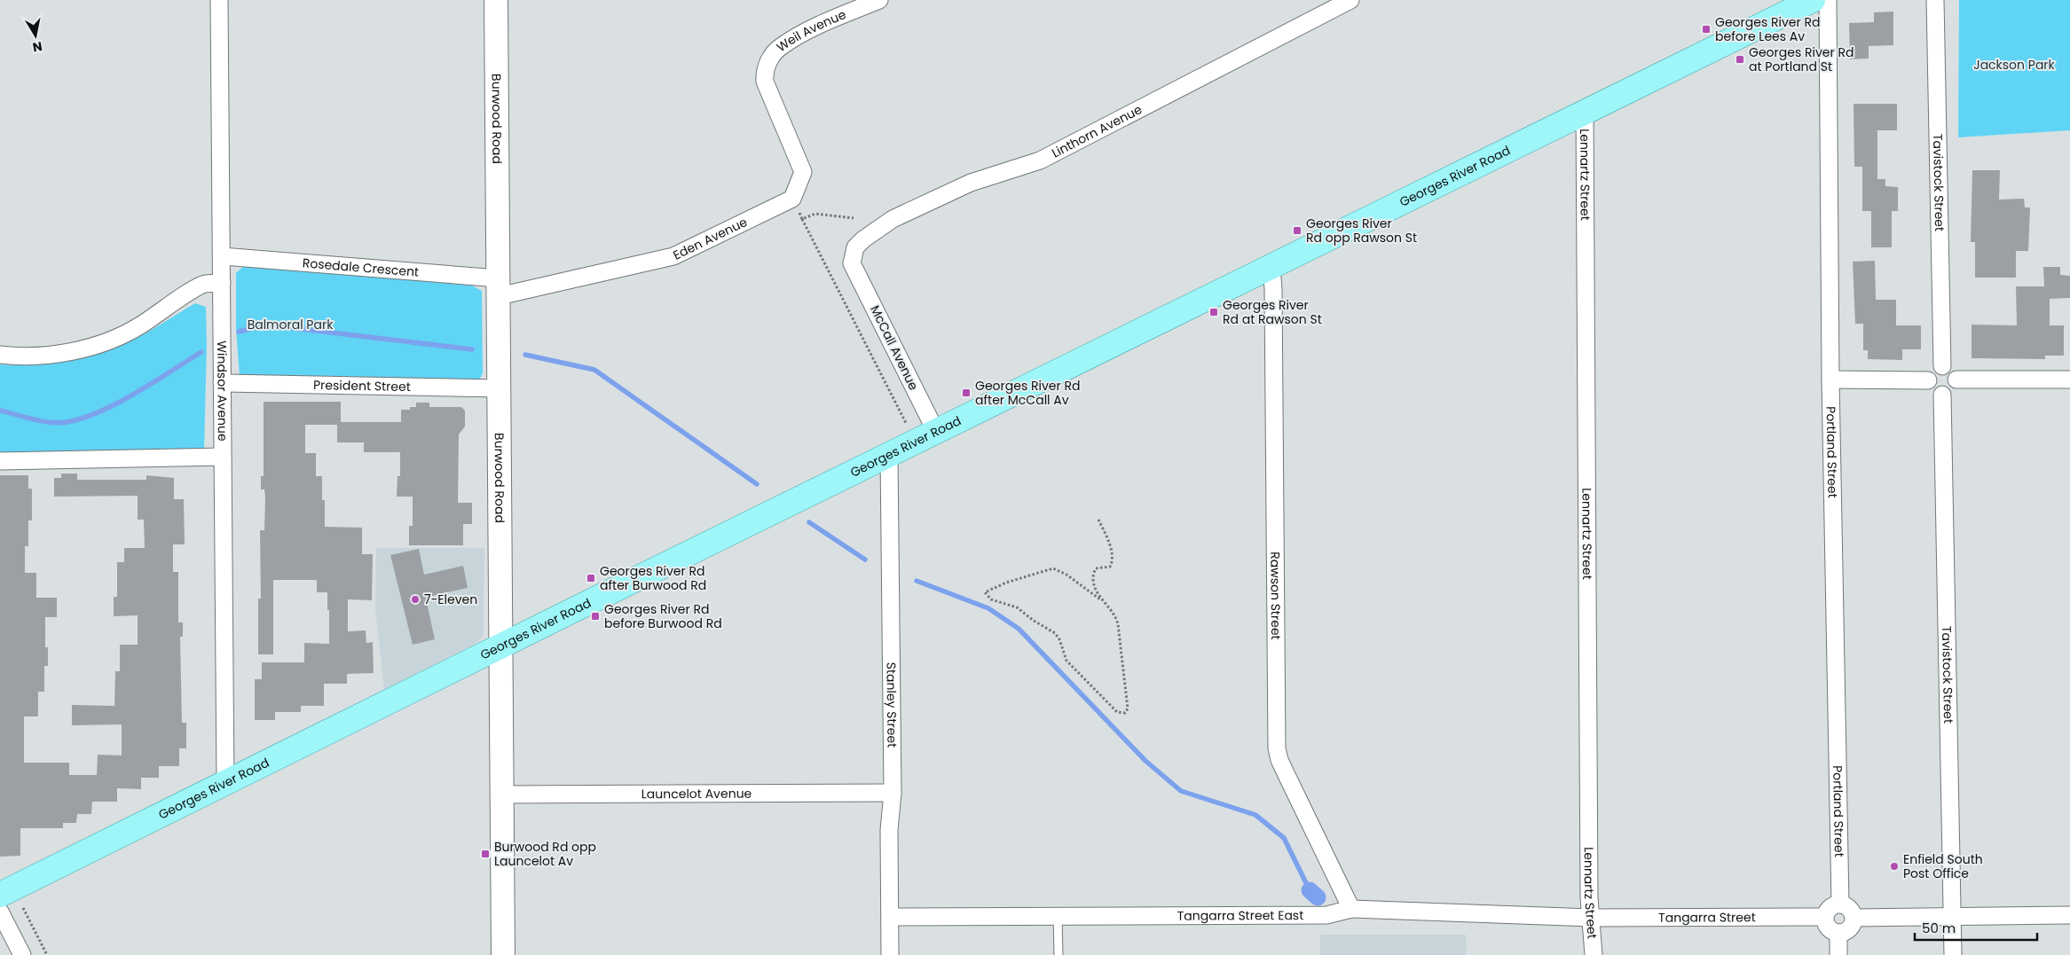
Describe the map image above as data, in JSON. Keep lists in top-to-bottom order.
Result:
{
  "streets": {
    "main road": ["Burwood Road", "Georges River Road"],
    "street": [
      "Weil Avenue",
      "Linthorn Avenue",
      "Lennartz Street",
      "Tavistock Street",
      "Eden Avenue",
      "Rosedale Crescent",
      "McCall Avenue",
      "President Street",
      "Windsor Avenue",
      "Portland Street",
      "Rawson Street",
      "Stanley Street",
      "Launcelot Avenue",
      "Tangarra Street East",
      "Tangarra Street"
    ]
  },
  "crossings": [
    ["Weil Avenue", "Eden Avenue"],
    ["Burwood Road", "Georges River Road"],
    ["Burwood Road", "Eden Avenue"],
    ["Burwood Road", "Rosedale Crescent"],
    ["Burwood Road", "President Street"],
    ["Burwood Road", "Launcelot Avenue"],
    ["Linthorn Avenue", "McCall Avenue"],
    ["Lennartz Street", "Georges River Road"],
    ["Lennartz Street", "Tangarra Street East"],
    ["Lennartz Street", "Tangarra Street"],
    ["Georges River Road", "McCall Avenue"],
    ["Georges River Road", "Windsor Avenue"],
    ["Georges River Road", "Rawson Street"],
    ["Georges River Road", "Stanley Street"],
    ["Eden Avenue", "Rosedale Crescent"],
    ["Rosedale Crescent", "Windsor Avenue"],
    ["President Street", "Windsor Avenue"],
    ["Portland Street", "Tangarra Street"],
    ["Rawson Street", "Tangarra Street East"],
    ["Stanley Street", "Launcelot Avenue"],
    ["Stanley Street", "Tangarra Street East"],
    ["Tangarra Street East", "Tangarra Street"]
  ],
  "parks": ["Jackson Park", "Balmoral Park"],
  "places": {
    "transit": [
      "Georges River Rd before Lees Av",
      "Georges River Rd at Portland St",
      "Georges River Rd opp Rawson St",
      "Georges River Rd at Rawson St",
      "Georges River Rd after McCall Av",
      "Georges River Rd after Burwood Rd",
      "Georges River Rd before Burwood Rd",
      "Burwood Rd opp Launcelot Av"
    ],
    "other": ["7-Eleven", "Enfield South Post Office"]
  },
  "scale_bar": "50 m",
  "north": "bottom"
}
